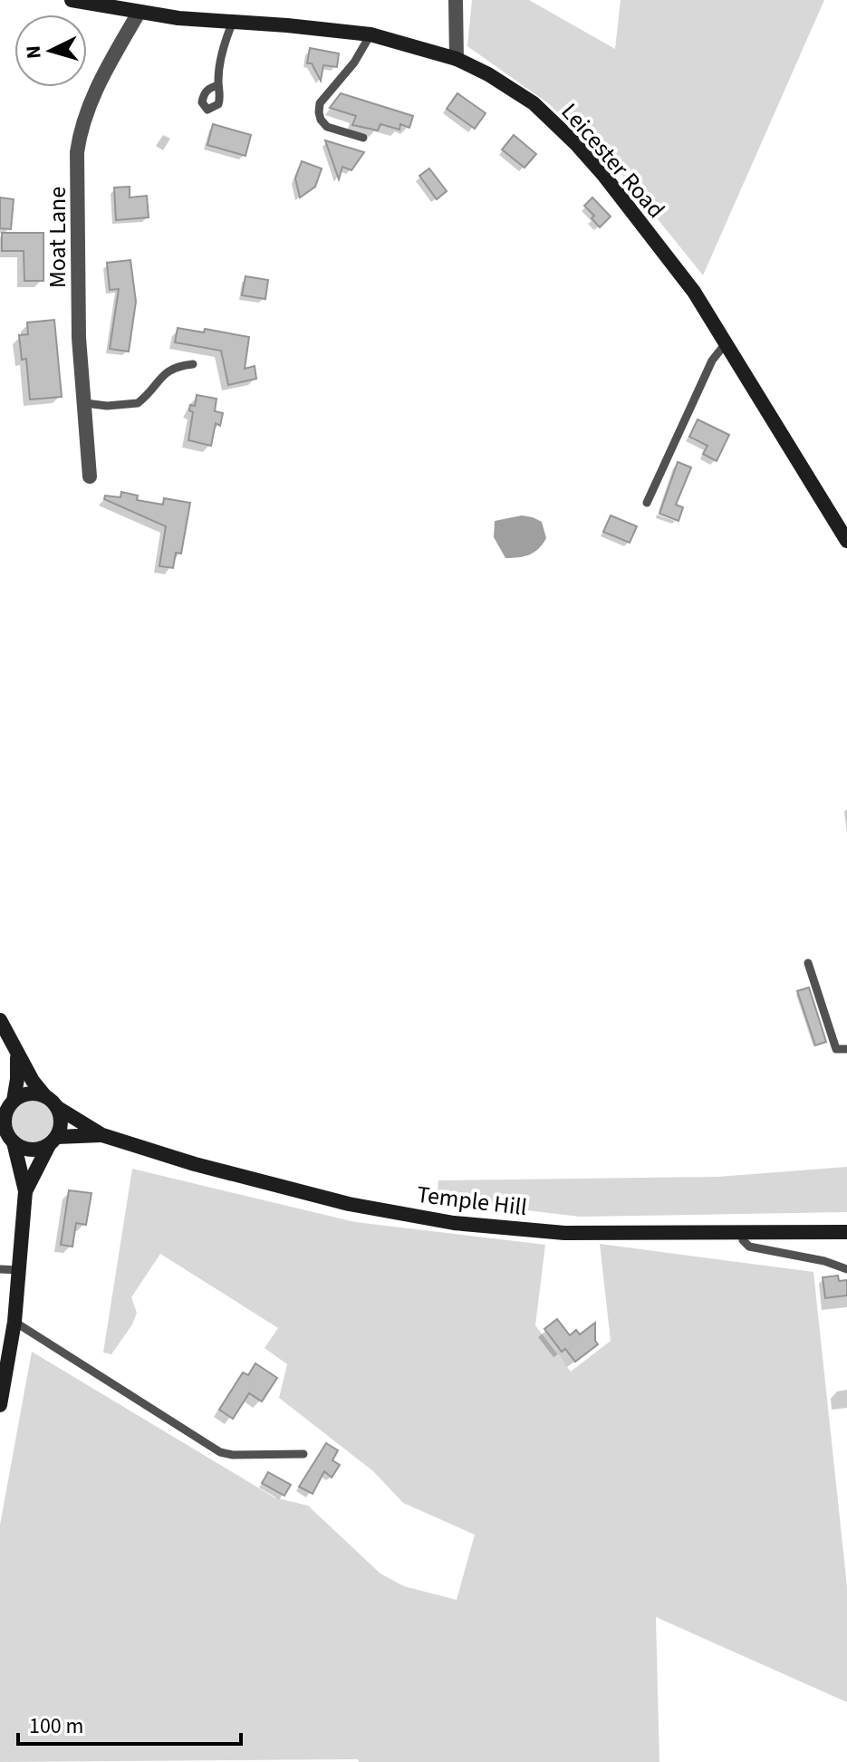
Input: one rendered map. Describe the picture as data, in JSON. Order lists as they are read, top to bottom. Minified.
{"streets":{"main road":["Leicester Road","Temple Hill"],"street":["Moat Lane"]},"crossings":[["Leicester Road","Moat Lane"]],"scale_bar":"100 m","north":"left"}
